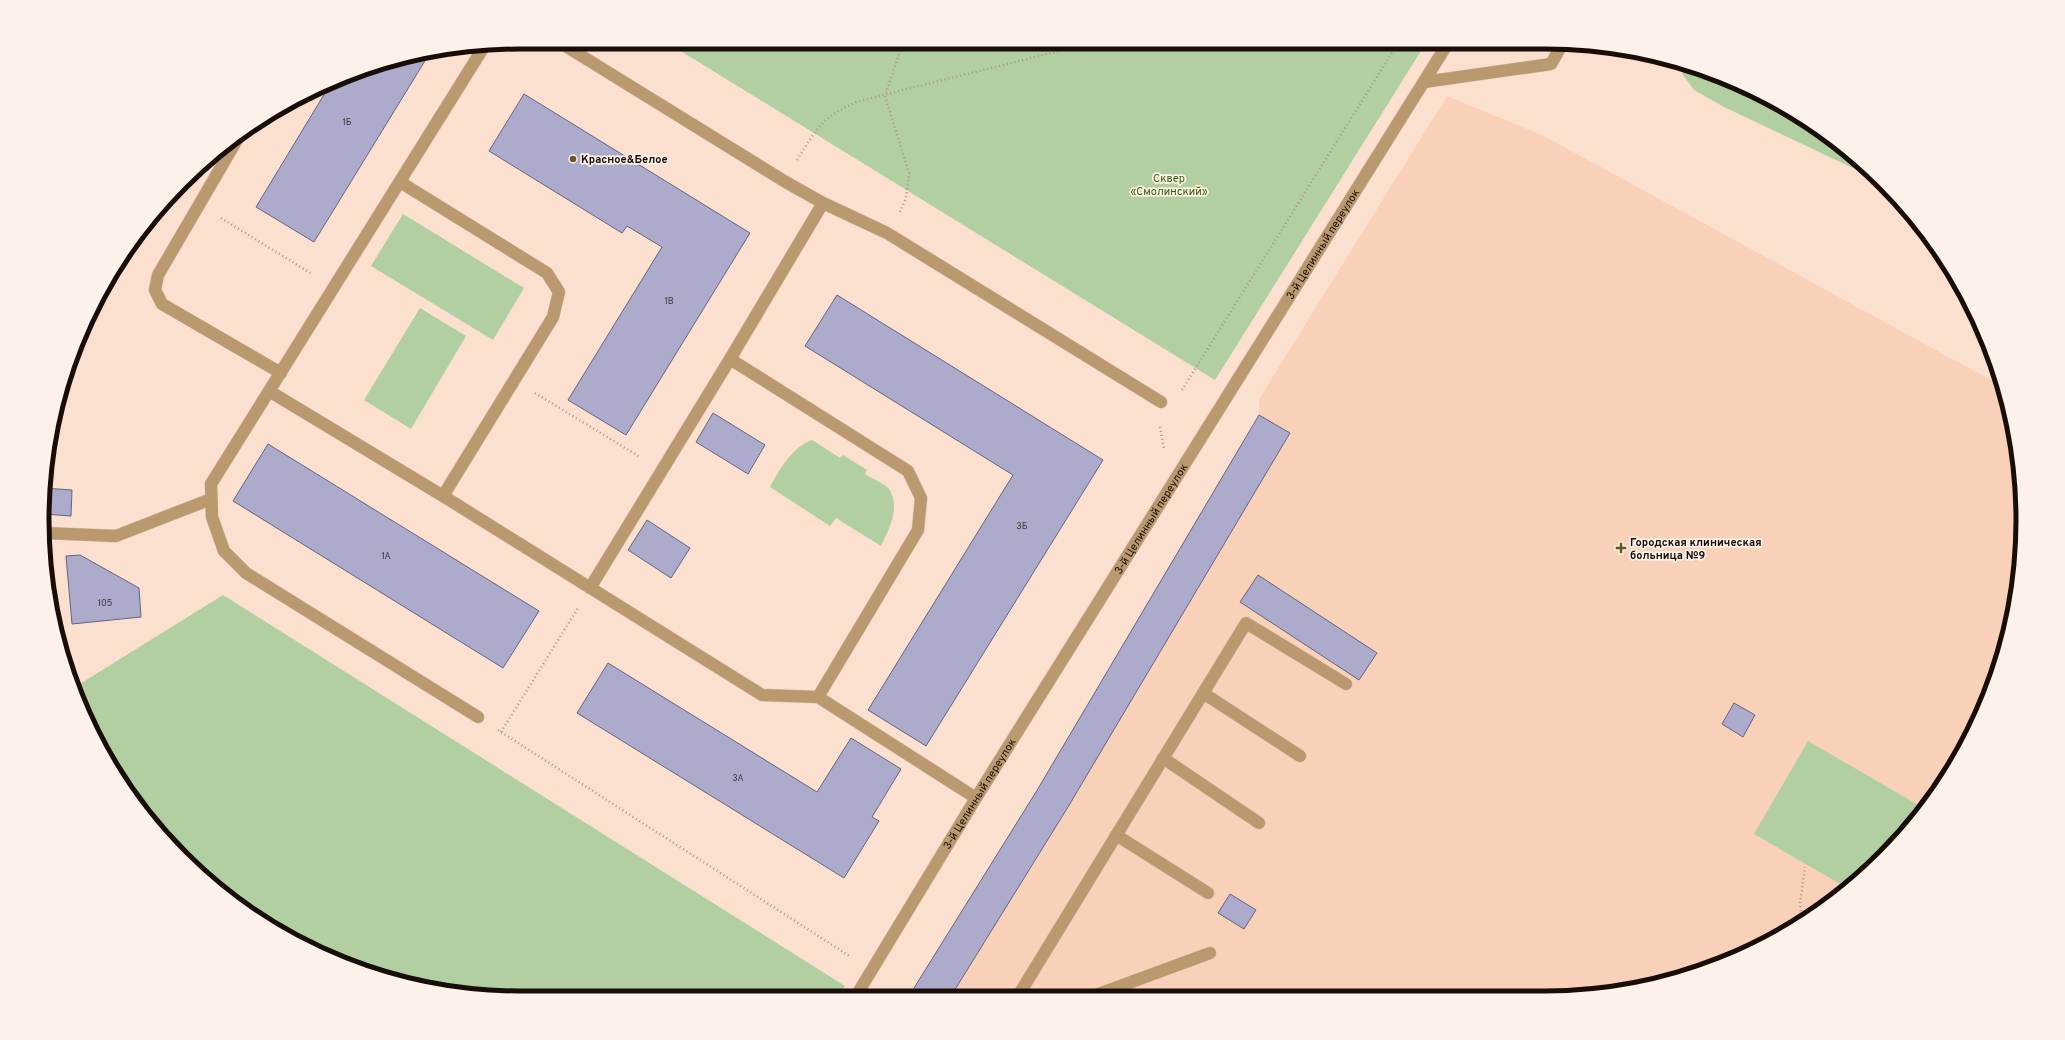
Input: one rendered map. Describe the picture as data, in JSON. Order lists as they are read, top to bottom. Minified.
{"streets":{"street":["3-й Целинный переулок"]},"parks":["Сквер «Смолинский»"],"places":{"other":["Красное&Белое"],"health":["Городская клиническая больница №9"]},"house_numbers":["1Б","1В","3Б","1А","105","3А"]}
